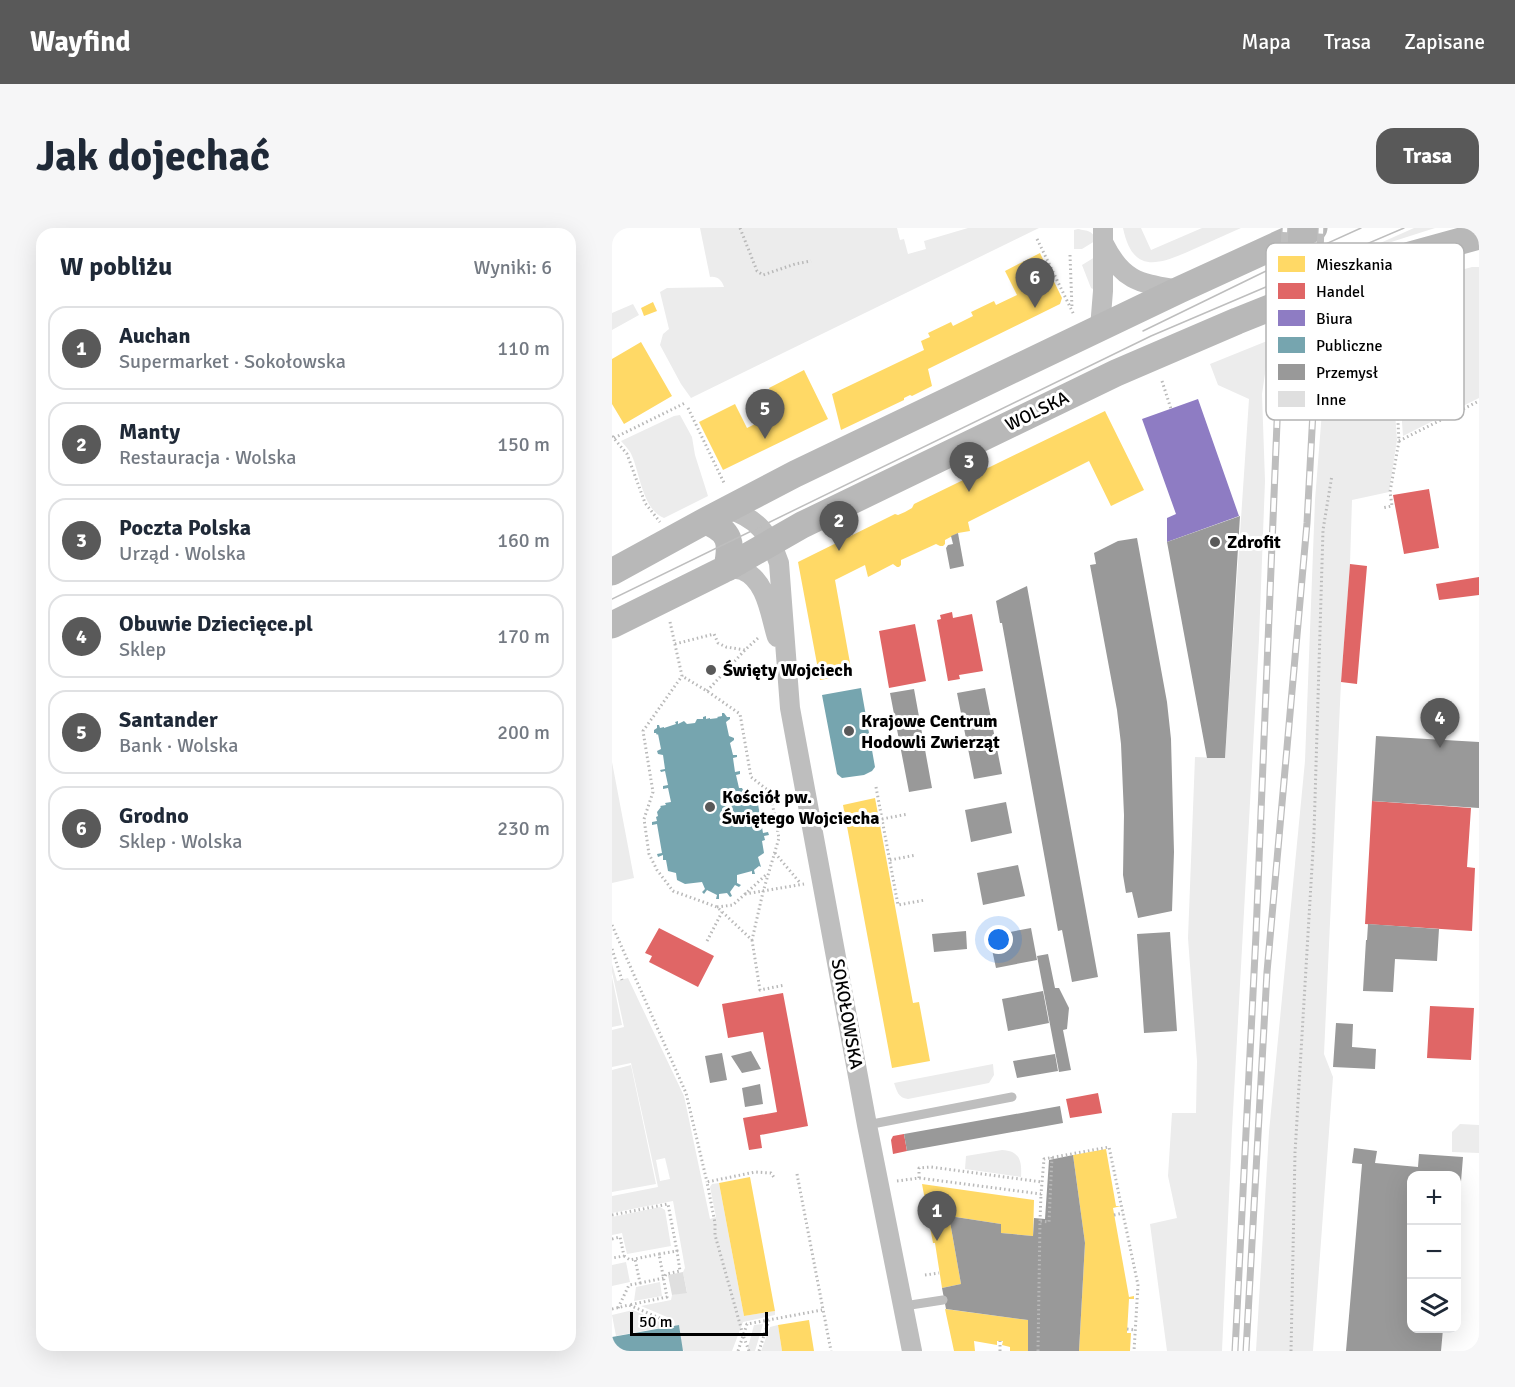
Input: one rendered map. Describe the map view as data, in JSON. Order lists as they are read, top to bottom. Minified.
{"streets":{"main road":["WOLSKA"],"street":["SOKOŁOWSKA"]},"crossings":[["WOLSKA","SOKOŁOWSKA"]],"places":["Zdrofit","Święty Wojciech","Krajowe Centrum Hodowli Zwierząt","Kościół pw. Świętego Wojciecha"],"legend":["Mieszkania","Handel","Biura","Publiczne","Przemysł","Inne"],"scale_bar":"50 m","page":{"header":"Wayfind","nav":["Mapa","Trasa","Zapisane"],"buttons":"Trasa","title":"Jak dojechać","heading":["W pobliżu","Wyniki: 6"],"pins":["6","5","3","2","4","1"],"list":[{"mark":"1","name":"Auchan","note":"Supermarket · Sokołowska","value":"110 m"},{"mark":"2","name":"Manty","note":"Restauracja · Wolska","value":"150 m"},{"mark":"3","name":"Poczta Polska","note":"Urząd · Wolska","value":"160 m"},{"mark":"4","name":"Obuwie Dziecięce.pl","note":"Sklep","value":"170 m"},{"mark":"5","name":"Santander","note":"Bank · Wolska","value":"200 m"},{"mark":"6","name":"Grodno","note":"Sklep · Wolska","value":"230 m"}],"map_buttons":["+","−"],"scale":"50 m"}}
